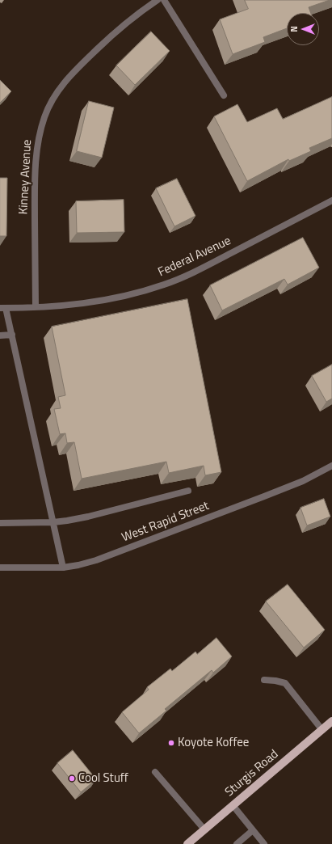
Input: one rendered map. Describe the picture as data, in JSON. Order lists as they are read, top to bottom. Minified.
{"streets":{"main road":["Sturgis Road"],"street":["Kinney Avenue","Federal Avenue","West Rapid Street"]},"crossings":[["Kinney Avenue","Federal Avenue"]],"places":["Koyote Koffee","Cool Stuff"],"north":"left"}
